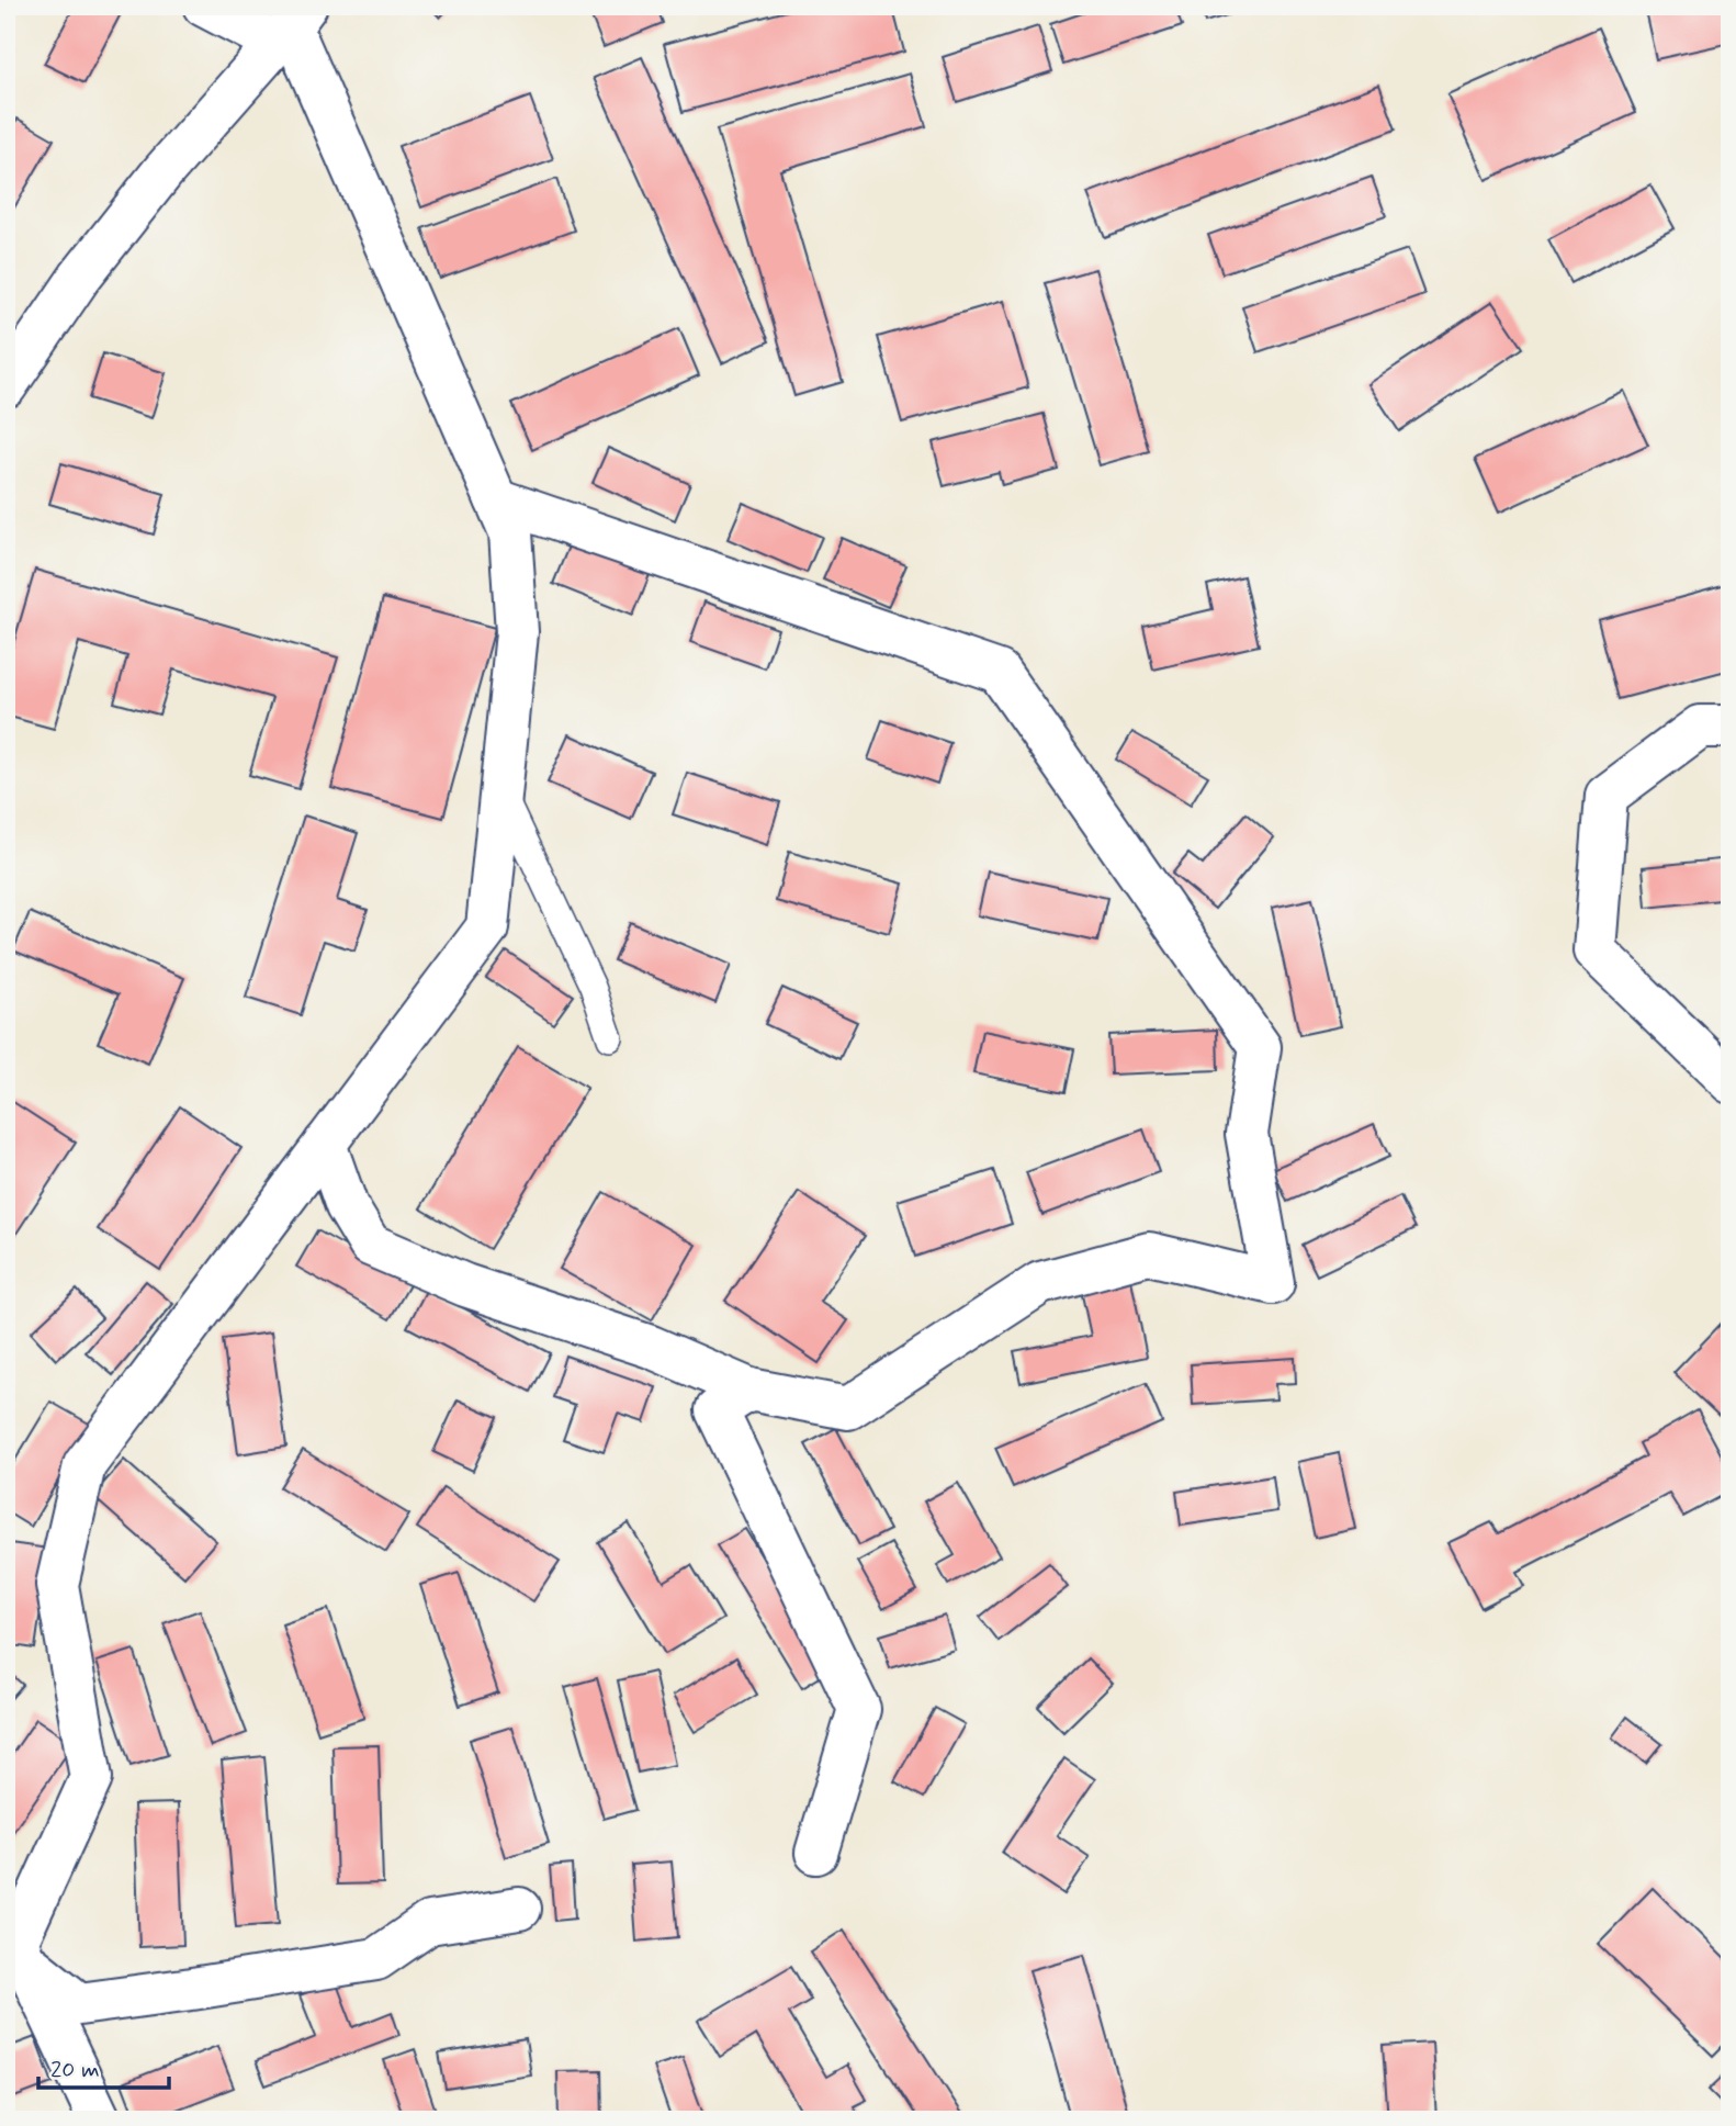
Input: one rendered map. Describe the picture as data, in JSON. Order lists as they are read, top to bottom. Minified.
{"scale_bar":"20 m"}
